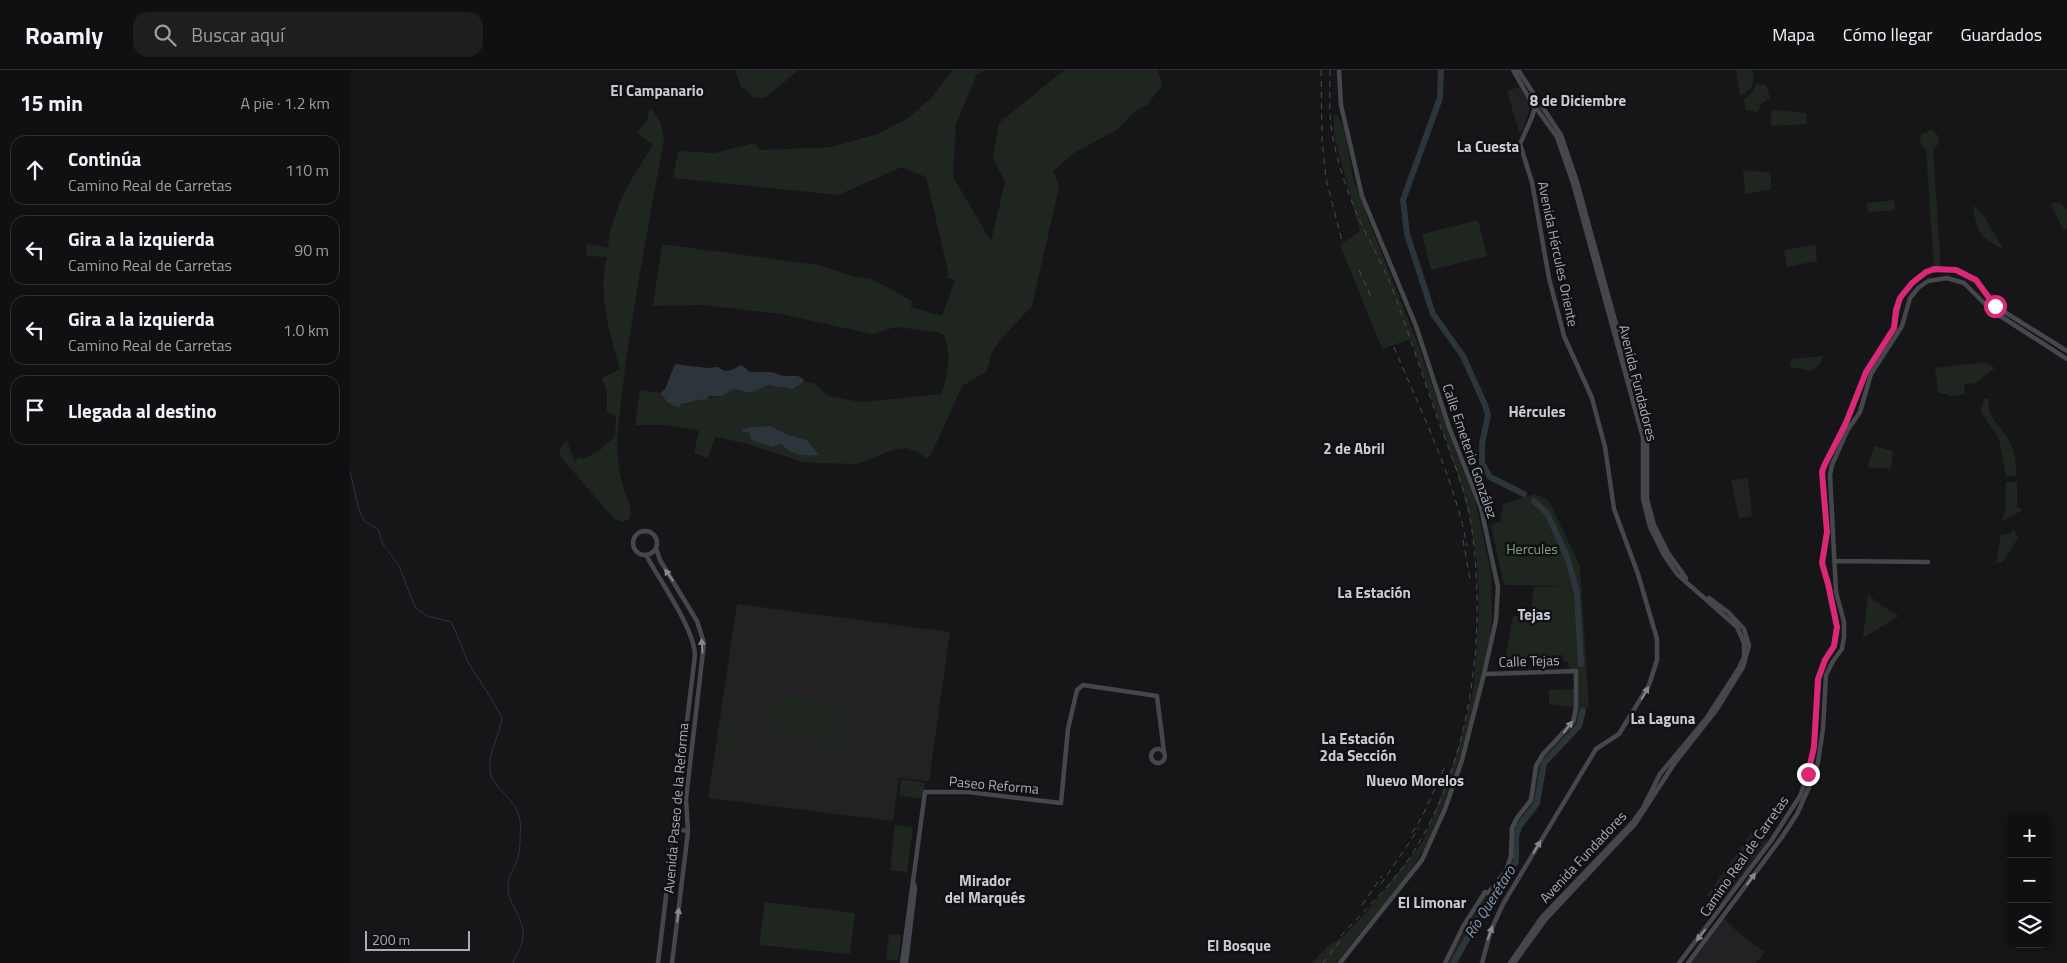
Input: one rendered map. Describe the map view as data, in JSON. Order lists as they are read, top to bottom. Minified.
{"streets":{"street":["Avenida Hércules Oriente","Avenida Fundadores","Calle Emeterio González","Calle Tejas","Paseo Reforma","Avenida Paseo de la Reforma","Camino Real de Carretas"]},"crossings":[["Calle Emeterio González","Calle Tejas"]],"one_way":["Avenida Hércules Oriente"],"districts":["El Campanario","8 de Diciembre","La Cuesta","Hércules","2 de Abril","La Estación","Tejas","La Laguna","La Estación 2da Sección","Nuevo Morelos","Mirador del Marqués","El Limonar","El Bosque"],"water":["Río Querétaro"],"parks":["Hercules"],"scale_bar":"200 m","page":{"header":"Roamly","search":"Buscar aquí","nav":["Mapa","Cómo llegar","Guardados"],"heading":["15 min","A pie · 1.2 km"],"list":[["Continúa","Camino Real de Carretas","110 m"],["Gira a la izquierda","Camino Real de Carretas","90 m"],["Gira a la izquierda","Camino Real de Carretas","1.0 km"],"Llegada al destino"],"map_buttons":["+","−"],"scale":"200 m"}}
